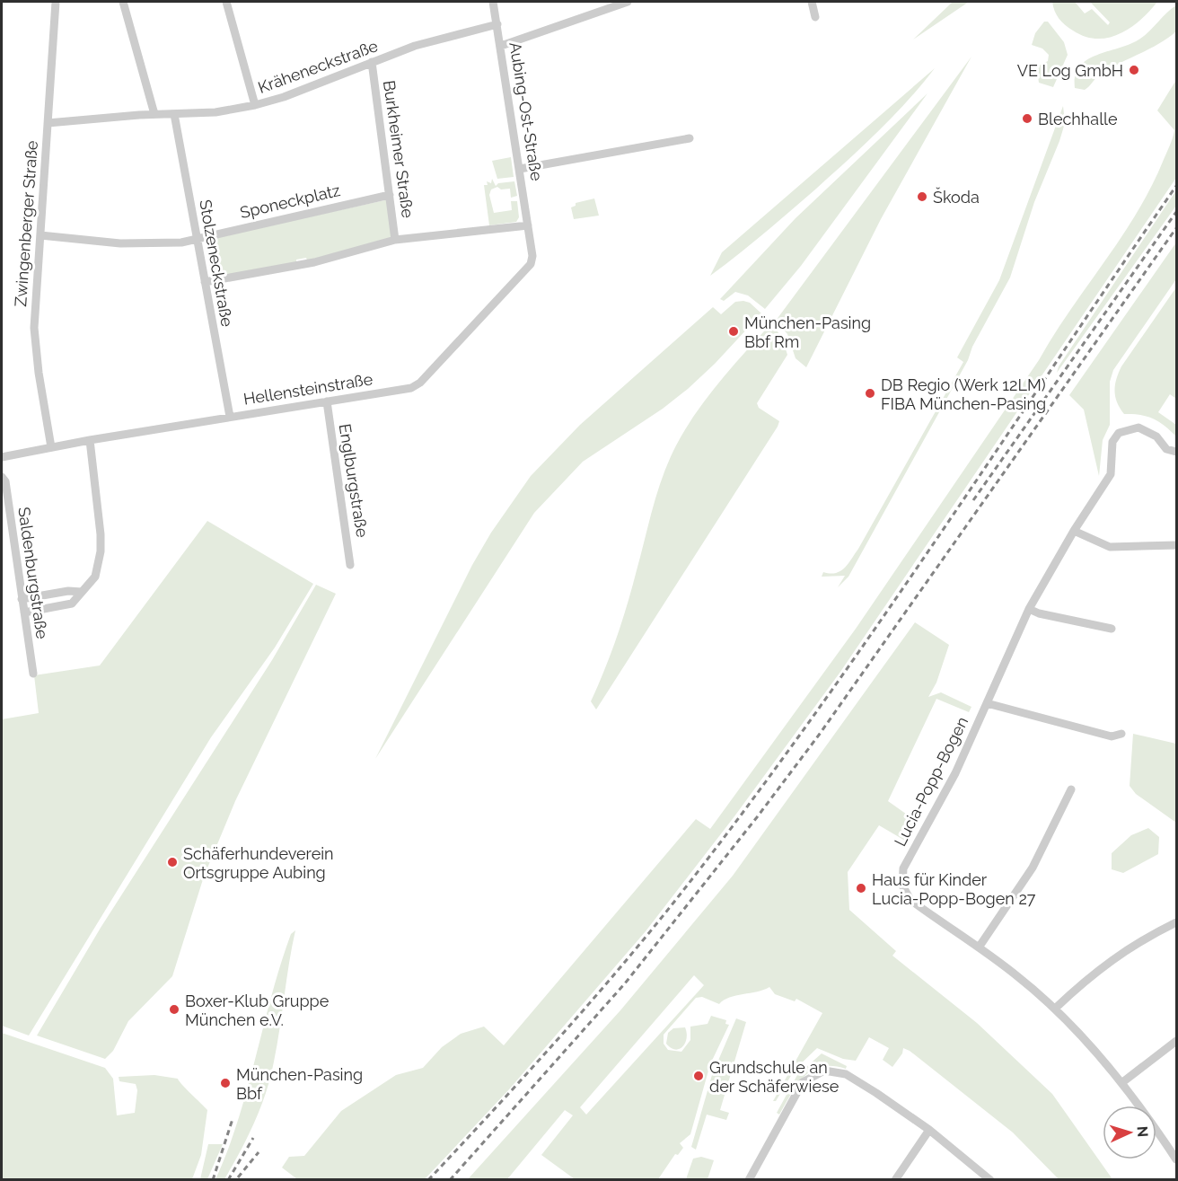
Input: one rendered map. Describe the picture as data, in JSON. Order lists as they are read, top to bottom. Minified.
{"streets":{"street":["Kräheneckstraße","Aubing-Ost-Straße","Burkheimer Straße","Sponeckplatz","Zwingenberger Straße","Stolzeneckstraße","Hellensteinstraße","Englburgstraße","Saldenburgstraße","Lucia-Popp-Bogen"]},"crossings":[["Kräheneckstraße","Aubing-Ost-Straße"],["Kräheneckstraße","Burkheimer Straße"],["Kräheneckstraße","Zwingenberger Straße"],["Kräheneckstraße","Stolzeneckstraße"],["Aubing-Ost-Straße","Hellensteinstraße"],["Burkheimer Straße","Sponeckplatz"],["Sponeckplatz","Zwingenberger Straße"],["Sponeckplatz","Stolzeneckstraße"],["Zwingenberger Straße","Hellensteinstraße"],["Stolzeneckstraße","Hellensteinstraße"],["Hellensteinstraße","Englburgstraße"]],"places":["VE Log GmbH","Blechhalle","Škoda","München-Pasing Bbf Rm","DB Regio (Werk 12LM) FIBA München-Pasing","Schäferhundeverein Ortsgruppe Aubing","Haus für Kinder Lucia-Popp-Bogen 27","Boxer-Klub Gruppe München e.V.","Grundschule an der Schäferwiese","München-Pasing Bbf"],"north":"right"}
